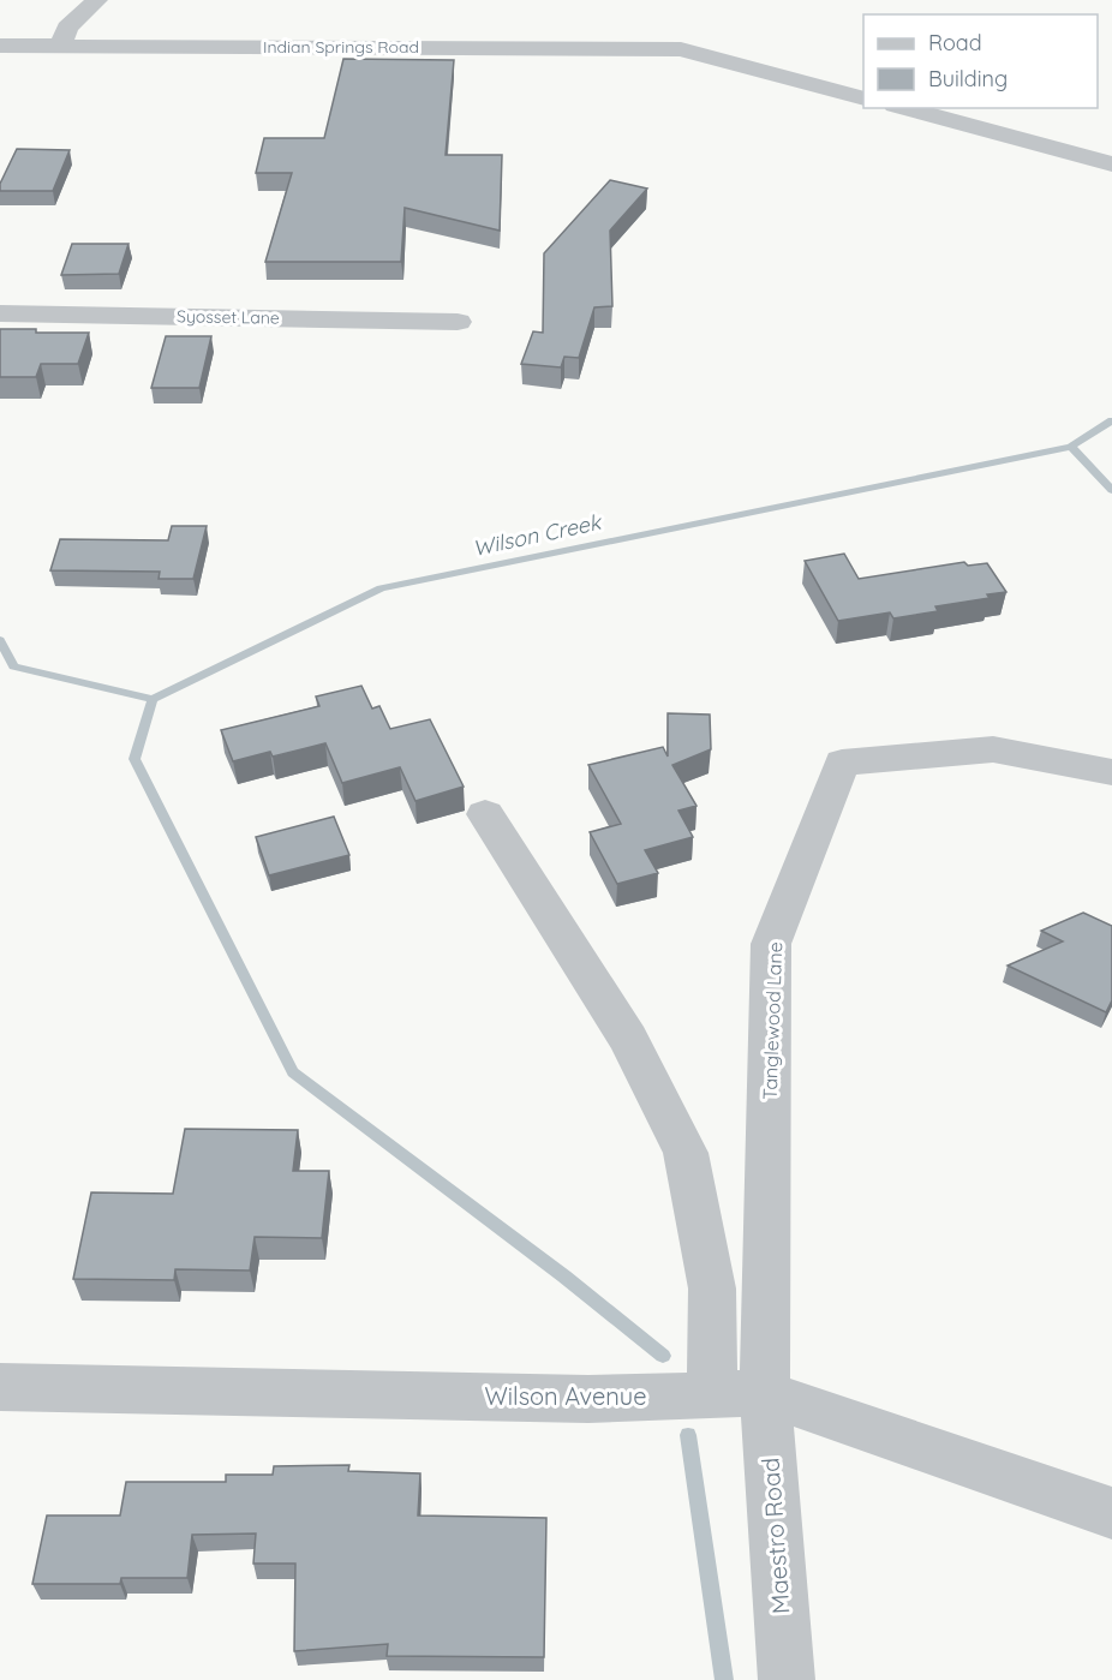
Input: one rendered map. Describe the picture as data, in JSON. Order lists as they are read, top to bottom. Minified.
{"streets":{"street":["Indian Springs Road","Syosset Lane","Tanglewood Lane","Wilson Avenue","Maestro Road"]},"crossings":[["Tanglewood Lane","Wilson Avenue"],["Tanglewood Lane","Maestro Road"],["Wilson Avenue","Maestro Road"]],"water":["Wilson Creek"],"legend":["Road","Building"]}
